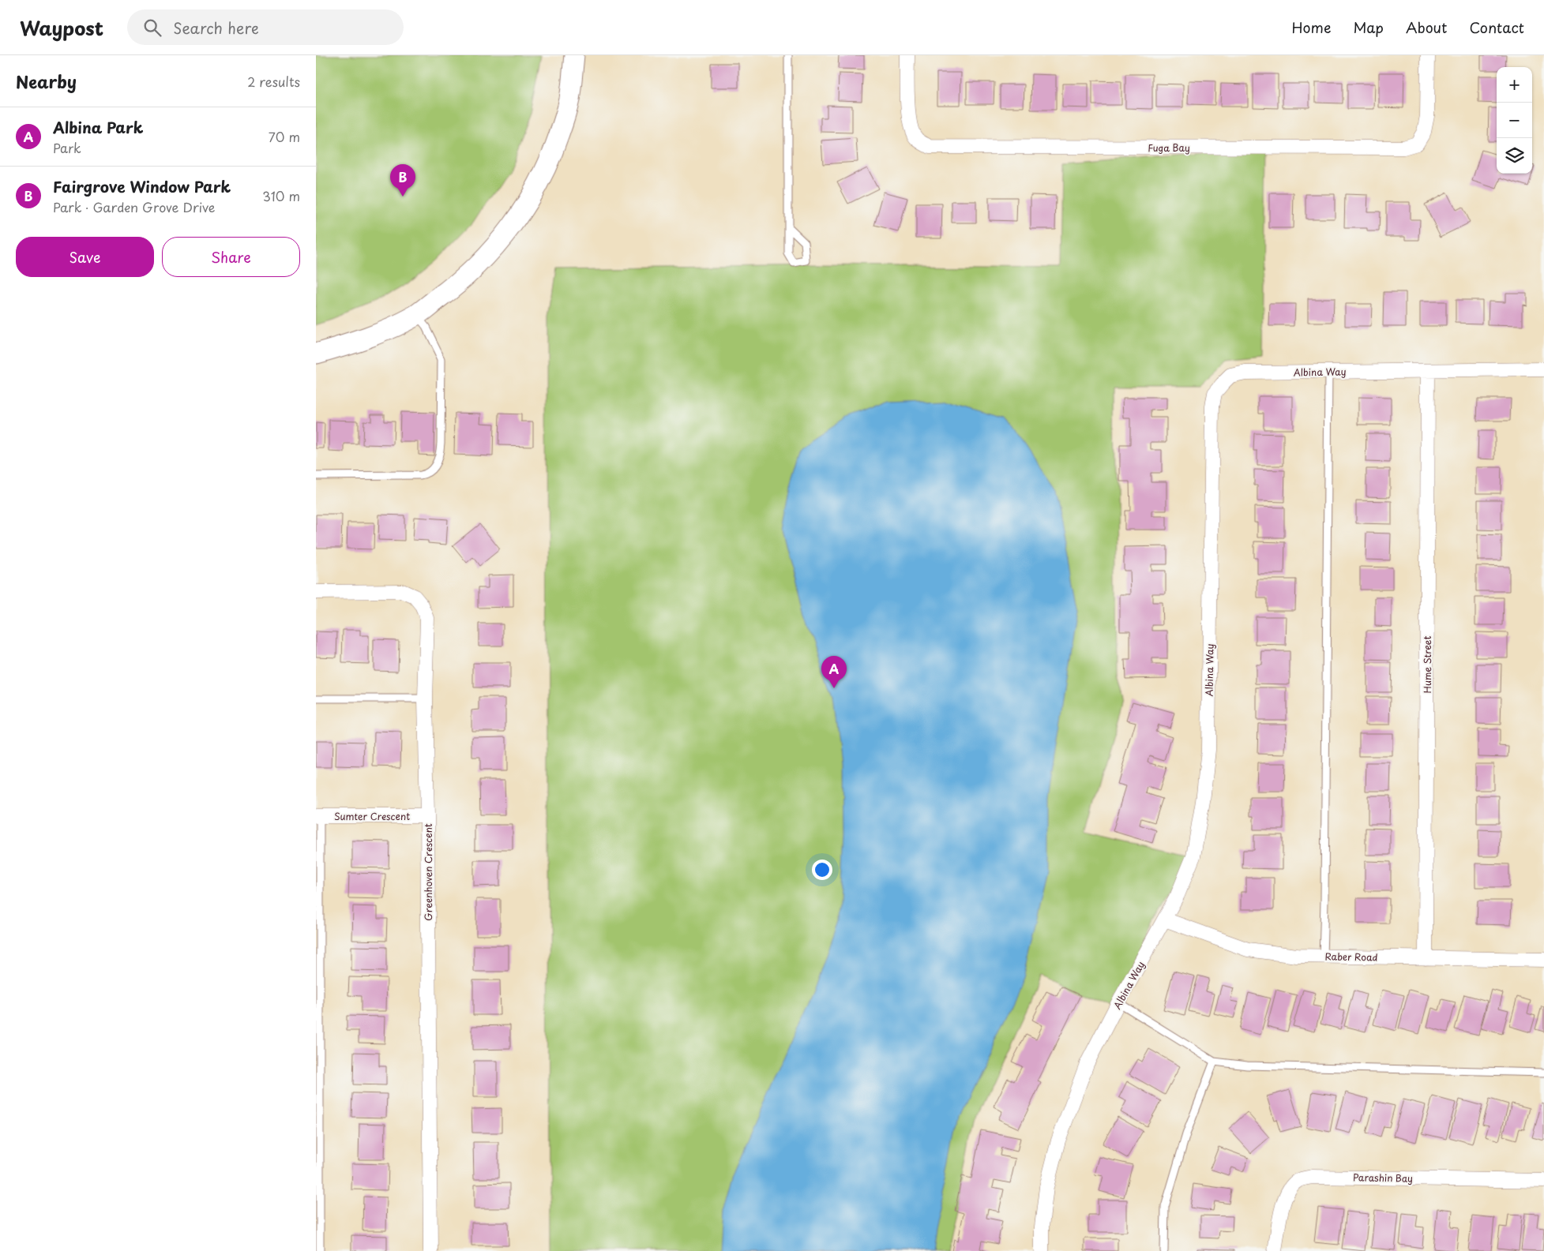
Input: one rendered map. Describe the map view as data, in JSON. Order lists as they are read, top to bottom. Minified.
{"streets":{"street":["Fuga Bay","Albina Way","Hume Street","Sumter Crescent","Greenhoven Crescent","Raber Road","Parashin Bay"]},"crossings":[["Albina Way","Hume Street"],["Albina Way","Raber Road"],["Hume Street","Raber Road"],["Sumter Crescent","Greenhoven Crescent"]],"page":{"header":"Waypost","search":"Search here","nav":["Home","Map","About","Contact"],"heading":["Nearby","2 results"],"map_buttons":["+","−"],"list":[{"mark":"A","name":"Albina Park","note":"Park","value":"70 m"},{"mark":"B","name":"Fairgrove Window Park","note":"Park · Garden Grove Drive","value":"310 m"}],"pins":["B","A"],"buttons":["Save","Share"]}}
